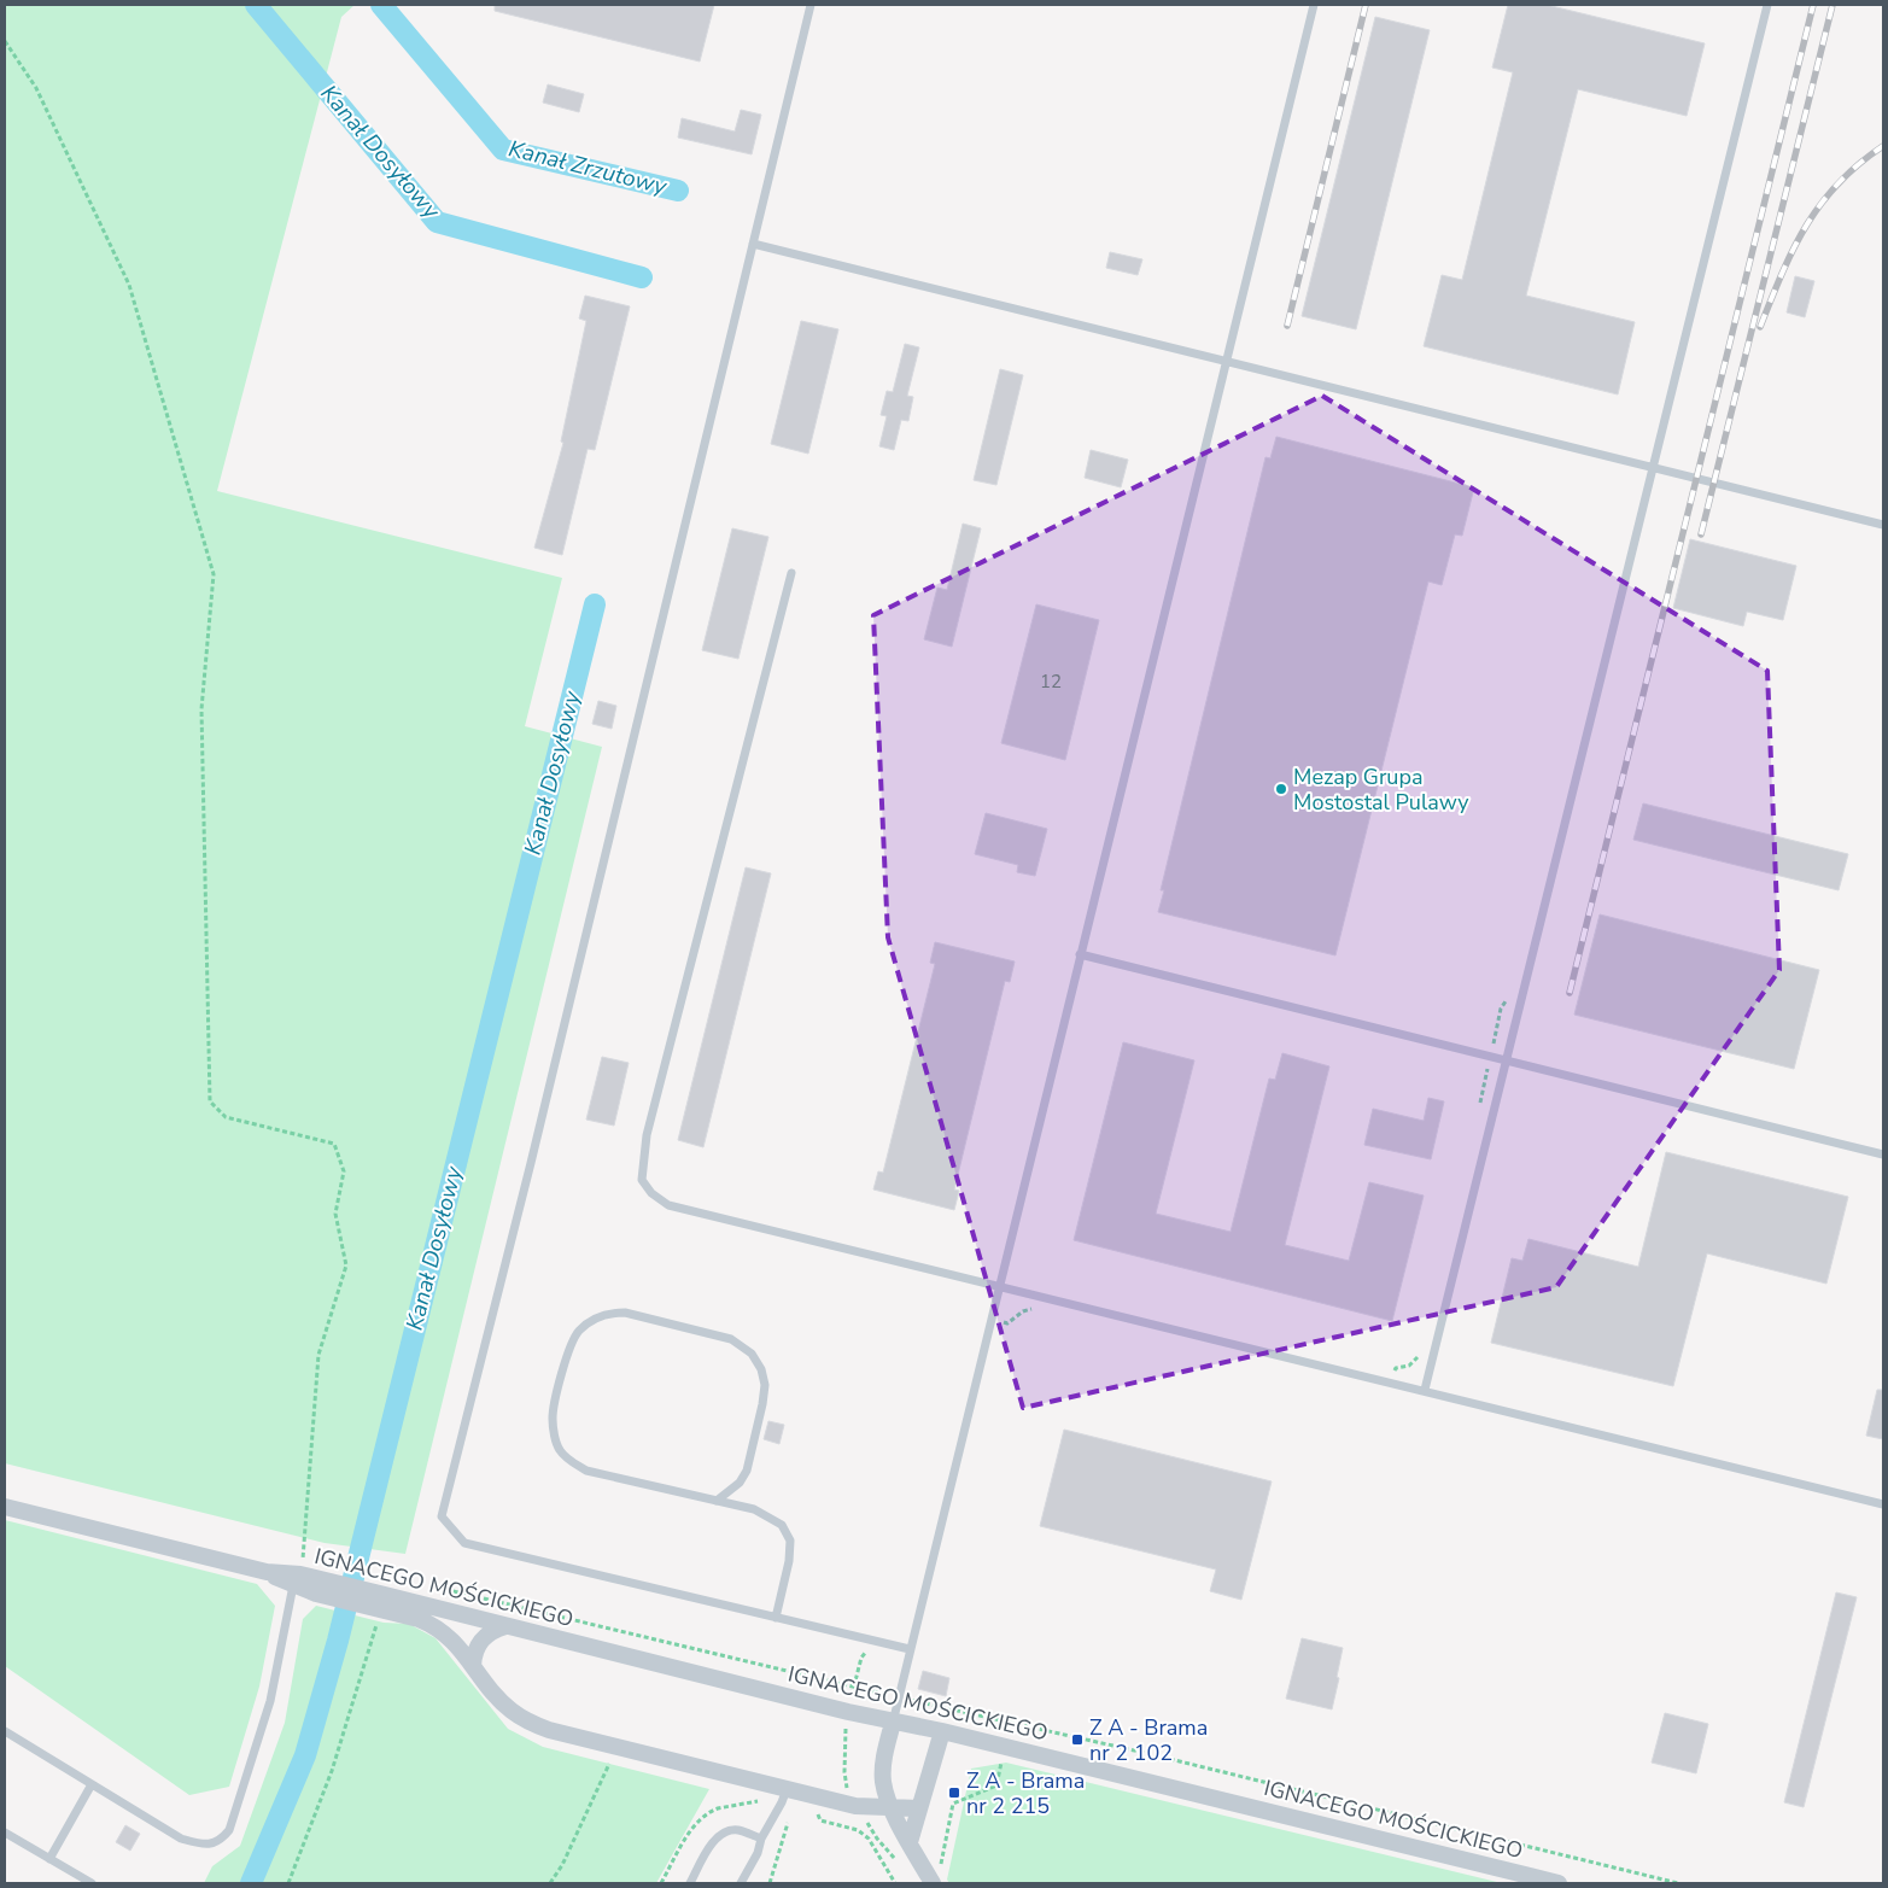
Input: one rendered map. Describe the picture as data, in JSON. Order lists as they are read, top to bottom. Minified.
{"streets":{"street":["IGNACEGO MOŚCICKIEGO"]},"water":["Kanał Dosyłowy","Kanał Zrzutowy"],"places":{"other":["Mezap Grupa Mostostal Pulawy"],"transit":["Z A - Brama nr 2 102","Z A - Brama nr 2 215"]},"house_numbers":["12"]}
